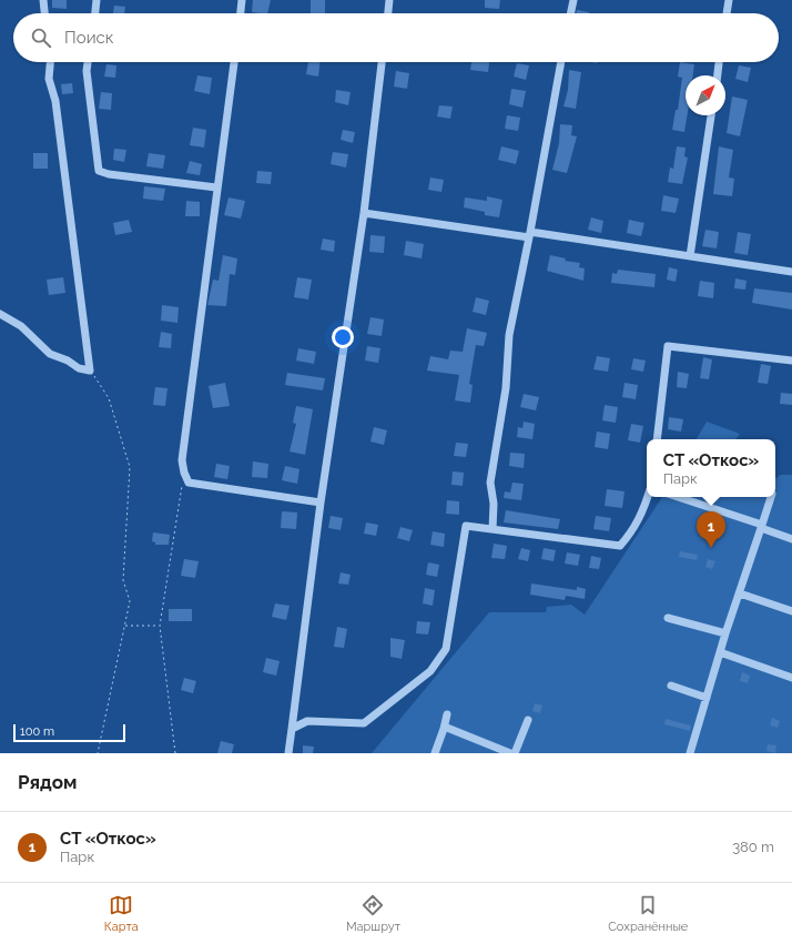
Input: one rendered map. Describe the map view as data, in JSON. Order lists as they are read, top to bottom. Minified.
{"scale_bar":"100 m","north":"top right","page":{"search":"Поиск","popup":["СТ «Откос»","Парк"],"pins":"1","scale":"100 m","heading":"Рядом","list":[{"mark":"1","name":"СТ «Откос»","note":"Парк","value":"380 m"}],"nav":["Карта","Маршрут","Сохранённые"]}}
